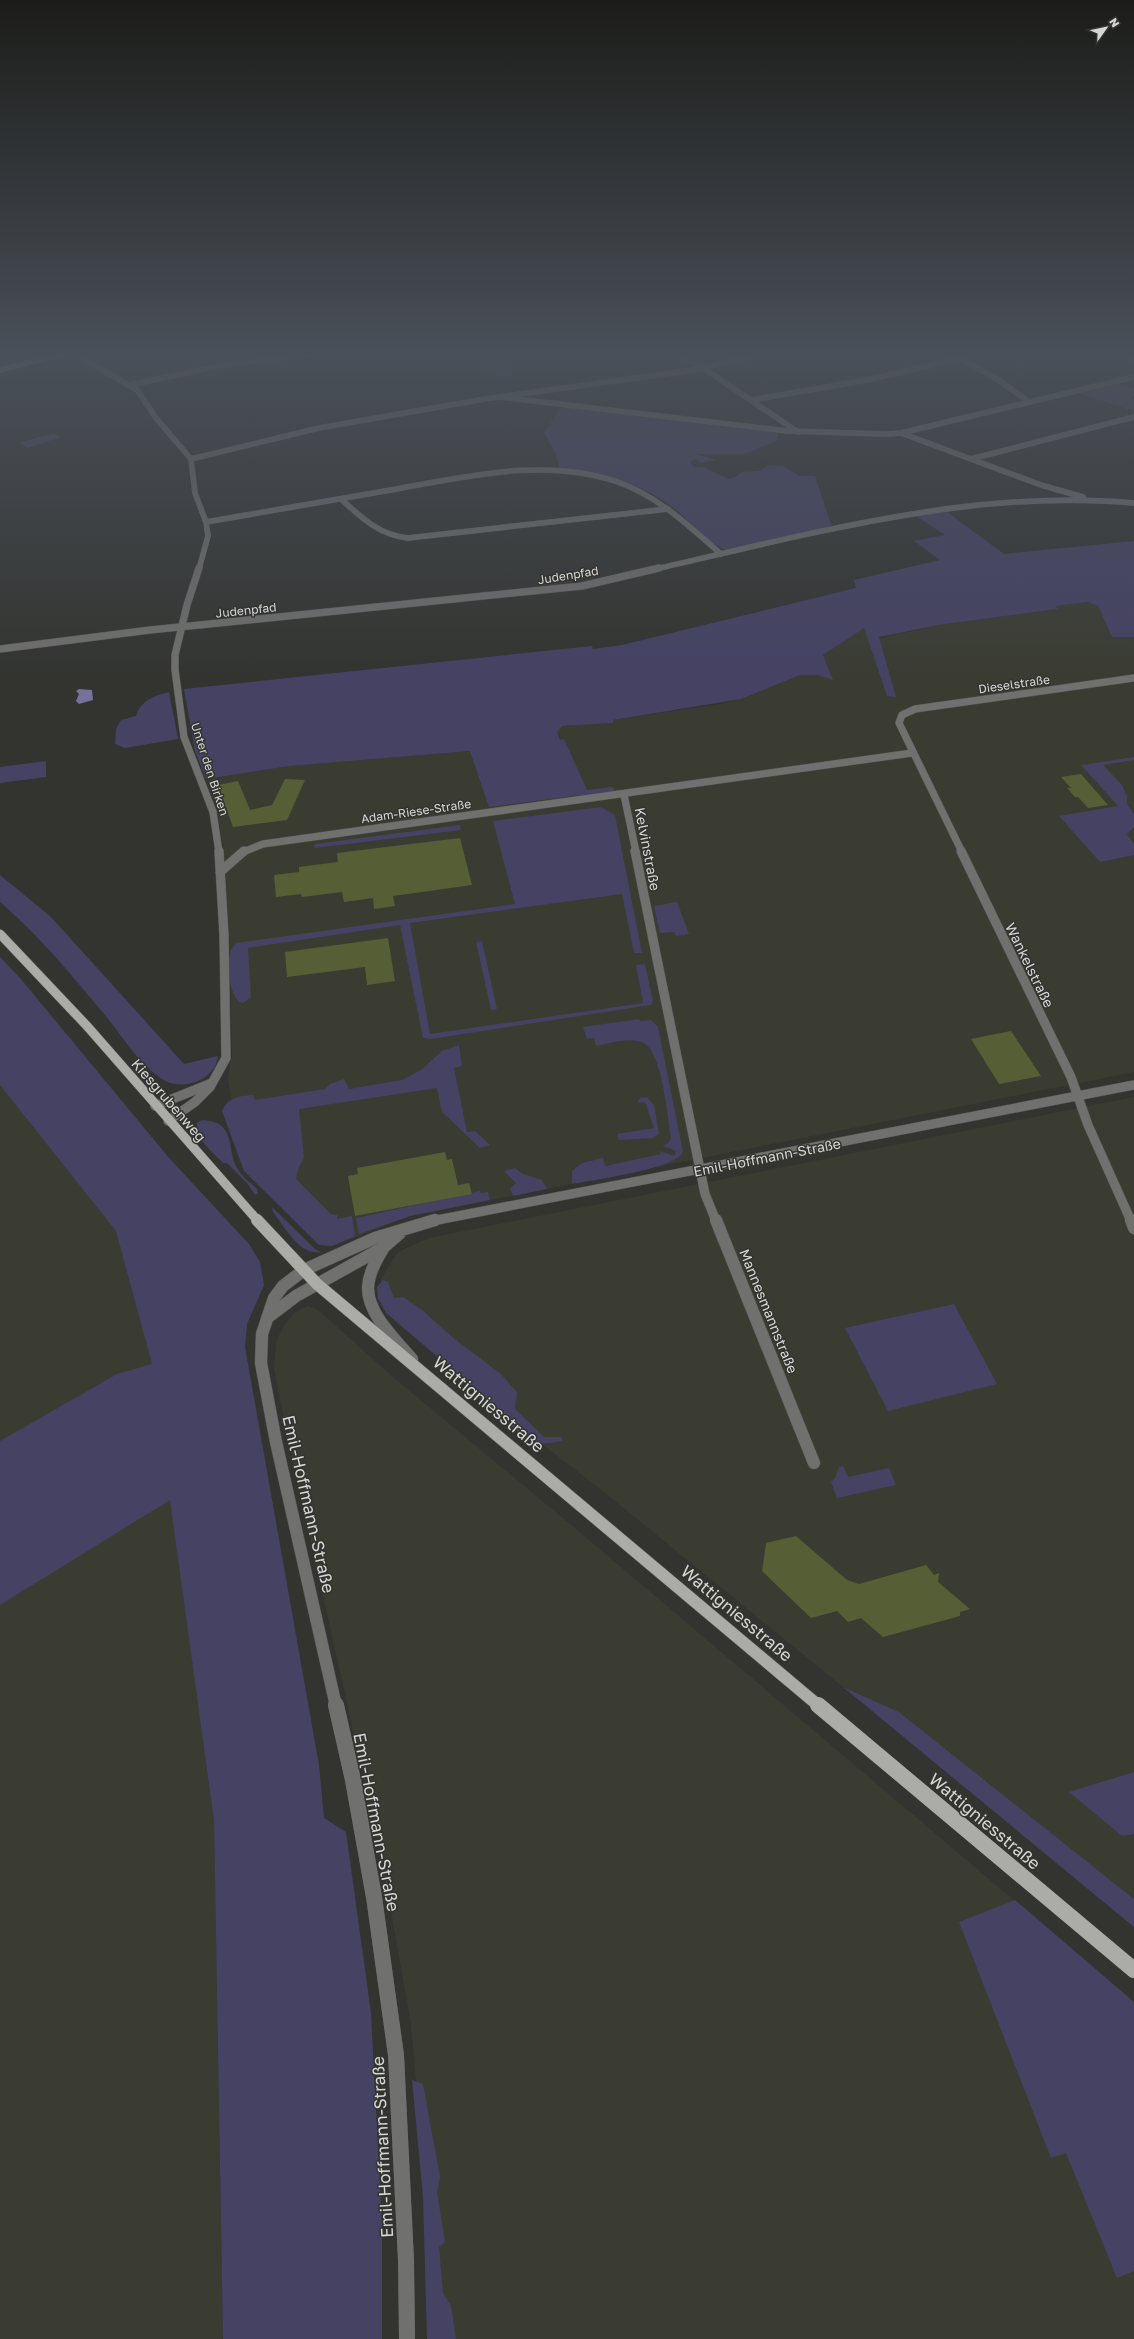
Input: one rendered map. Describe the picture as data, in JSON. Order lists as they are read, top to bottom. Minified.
{"streets":{"main road":["Kiesgrubenweg","Wattigniesstraße"],"street":["Judenpfad","Dieselstraße","Unter den Birken","Adam-Riese-Straße","Kelvinstraße","Wankelstraße","Emil-Hoffmann-Straße","Mannesmannstraße"]},"crossings":[["Judenpfad","Unter den Birken"],["Dieselstraße","Wankelstraße"],["Unter den Birken","Adam-Riese-Straße"],["Unter den Birken","Kiesgrubenweg"],["Adam-Riese-Straße","Kelvinstraße"],["Kelvinstraße","Wankelstraße"],["Kelvinstraße","Emil-Hoffmann-Straße"],["Kelvinstraße","Mannesmannstraße"],["Wankelstraße","Emil-Hoffmann-Straße"],["Kiesgrubenweg","Emil-Hoffmann-Straße"],["Kiesgrubenweg","Wattigniesstraße"],["Emil-Hoffmann-Straße","Mannesmannstraße"],["Emil-Hoffmann-Straße","Wattigniesstraße"]],"north":"top right"}
